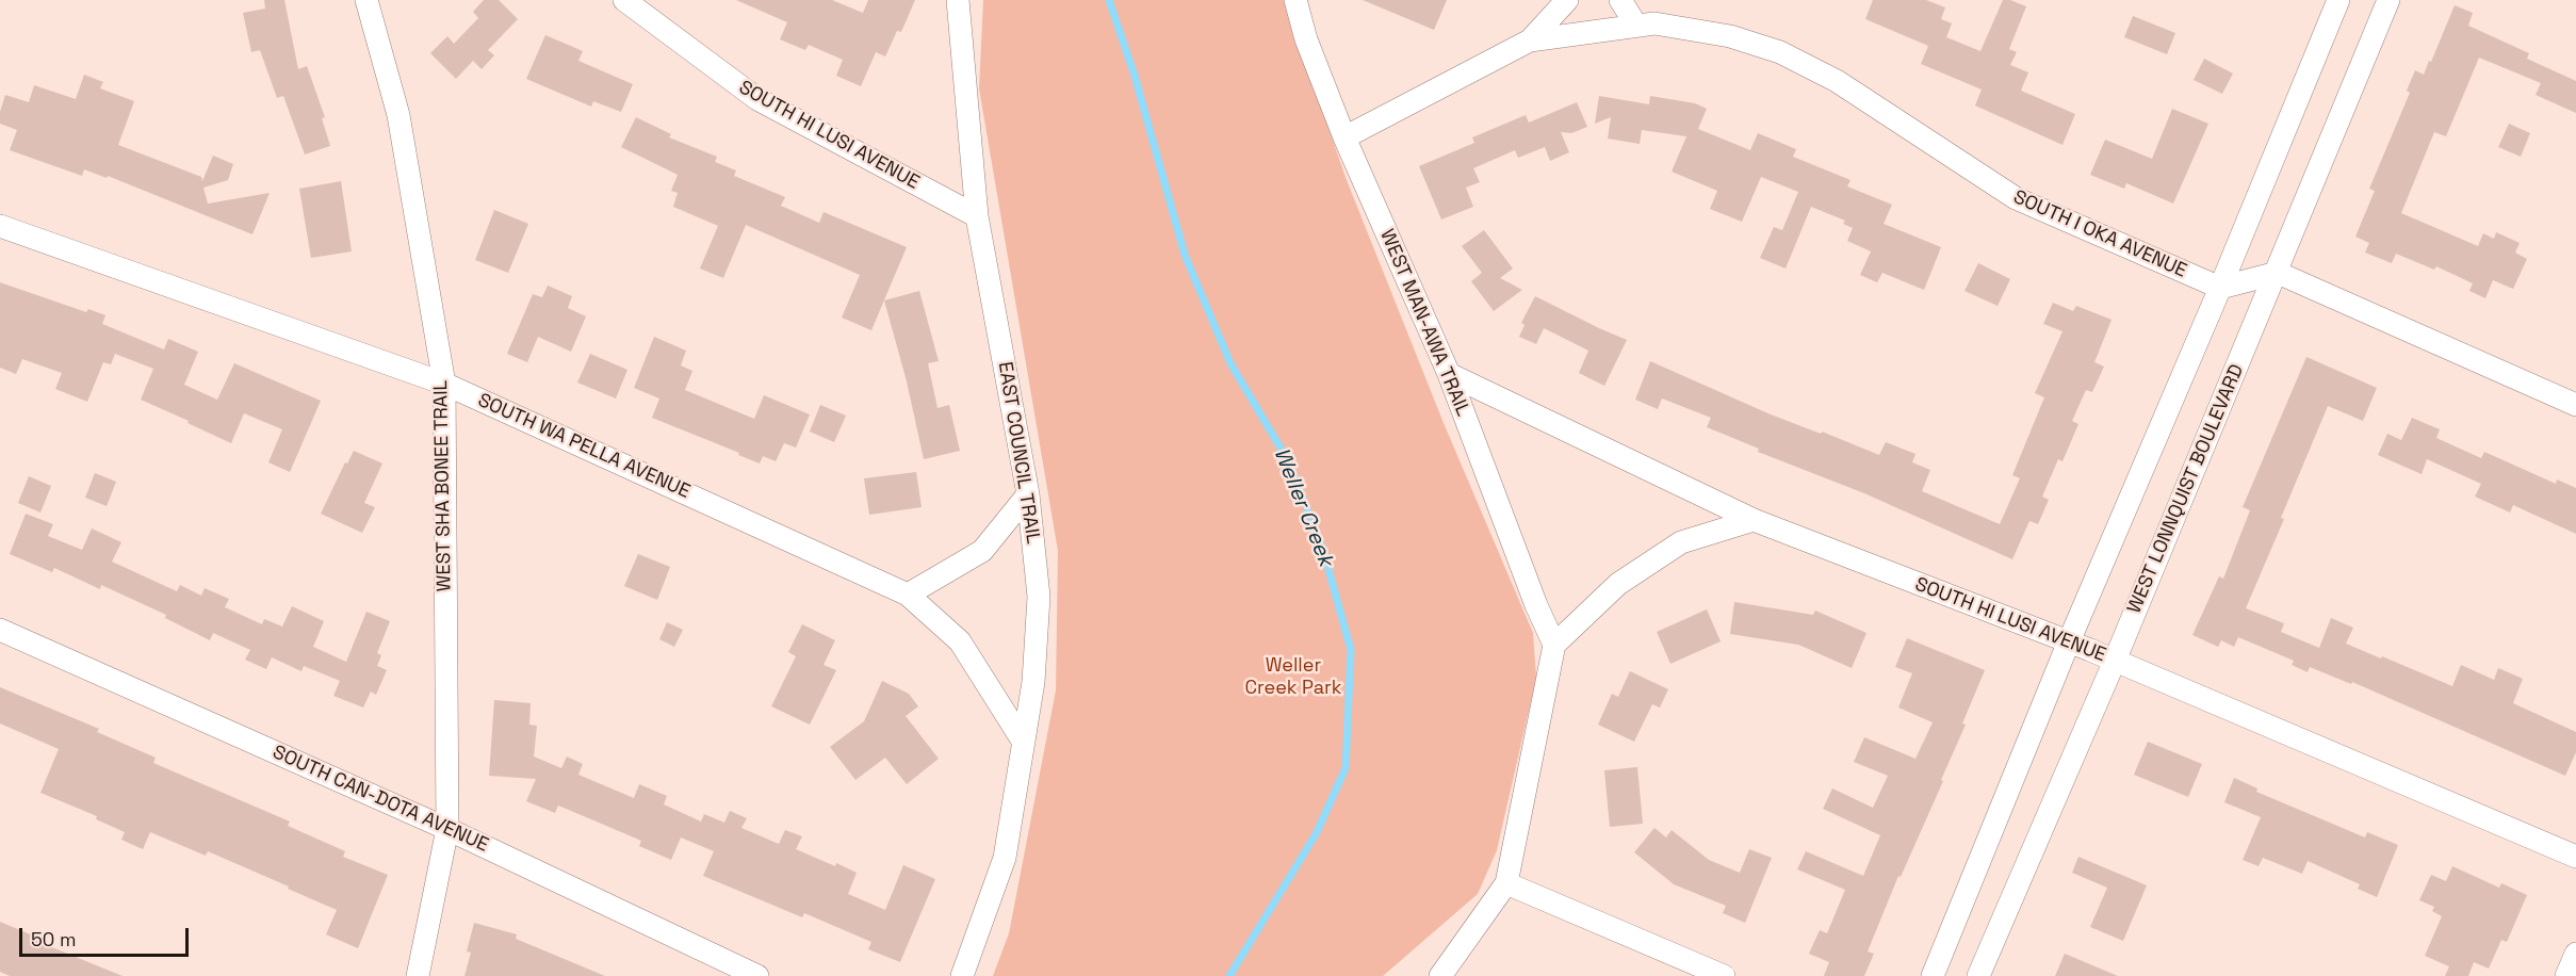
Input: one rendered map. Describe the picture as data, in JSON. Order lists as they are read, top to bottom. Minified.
{"streets":{"street":["SOUTH HI LUSI AVENUE","SOUTH I OKA AVENUE","WEST MAN-AWA TRAIL","SOUTH WA PELLA AVENUE","EAST COUNCIL TRAIL","WEST SHA BONEE TRAIL","WEST LONNQUIST BOULEVARD","SOUTH CAN-DOTA AVENUE"]},"crossings":[["SOUTH HI LUSI AVENUE","WEST MAN-AWA TRAIL"],["SOUTH HI LUSI AVENUE","EAST COUNCIL TRAIL"],["SOUTH HI LUSI AVENUE","WEST LONNQUIST BOULEVARD"],["SOUTH WA PELLA AVENUE","EAST COUNCIL TRAIL"],["SOUTH WA PELLA AVENUE","WEST SHA BONEE TRAIL"],["WEST SHA BONEE TRAIL","SOUTH CAN-DOTA AVENUE"]],"water":["Weller Creek"],"parks":["Weller Creek Park"],"scale_bar":"50 m"}
